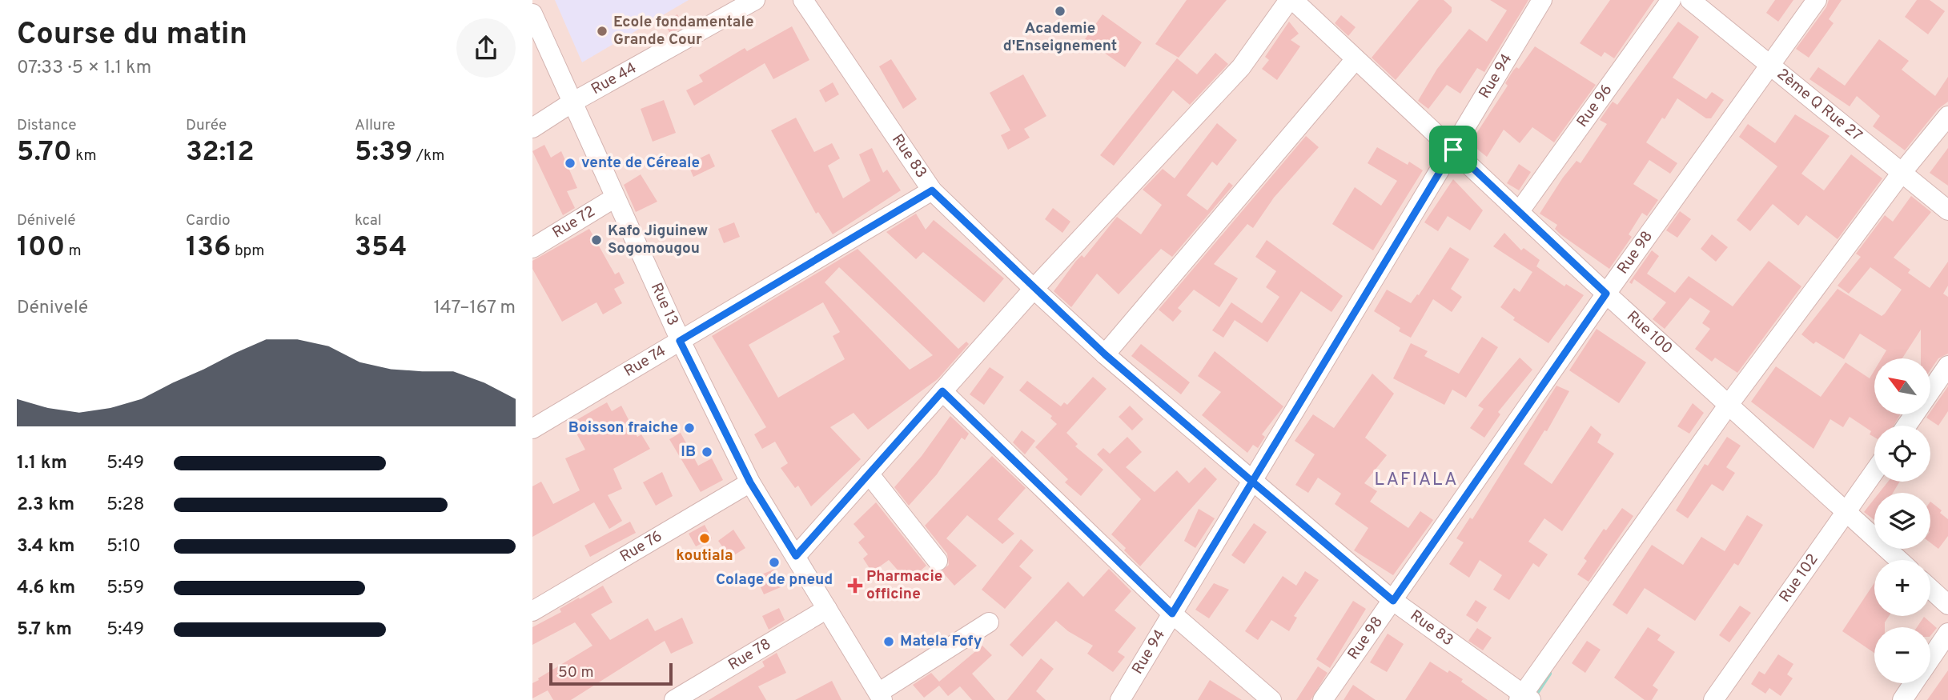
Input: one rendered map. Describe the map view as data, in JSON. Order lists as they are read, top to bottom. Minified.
{"streets":{"street":["Rue 94","Rue 44","2ème Q Rue 27","Rue 96","Rue 83","Rue 72","Rue 98","Rue 13","Rue 100","Rue 74","Rue 76","Rue 102","Rue 78"]},"crossings":[["Rue 94","Rue 83"],["Rue 94","Rue 100"],["Rue 44","Rue 13"],["2ème Q Rue 27","Rue 98"],["Rue 96","Rue 100"],["Rue 83","Rue 98"],["Rue 83","Rue 74"],["Rue 72","Rue 13"],["Rue 98","Rue 100"],["Rue 13","Rue 74"],["Rue 13","Rue 76"],["Rue 13","Rue 78"],["Rue 100","Rue 102"]],"districts":["LAFIALA"],"places":{"other":["Academie d'Enseignement","Ecole fondamentale Grande Cour","vente de Céreale","Kafo Jiguinew Sogomougou","Boisson fraiche","IB","koutiala","Colage de pneud","Matela Fofy"],"health":["Pharmacie officine"]},"scale_bar":"50 m","north":"top left","page":{"heading":["Course du matin","07:33 · 5 × 1.1 km"],"stats":[["Distance","5.70 km"],["Durée","32:12"],["Allure","5:39 /km"],["Dénivelé","100 m"],["Cardio","136 bpm"],["kcal","354"]],"chart":["Dénivelé","147–167 m"],"map_buttons":["+","−"],"list":[{"name":"1.1 km","note":"5:49"},{"name":"2.3 km","note":"5:28"},{"name":"3.4 km","note":"5:10"},{"name":"4.6 km","note":"5:59"},{"name":"5.7 km","note":"5:49"}],"scale":"50 m"}}
